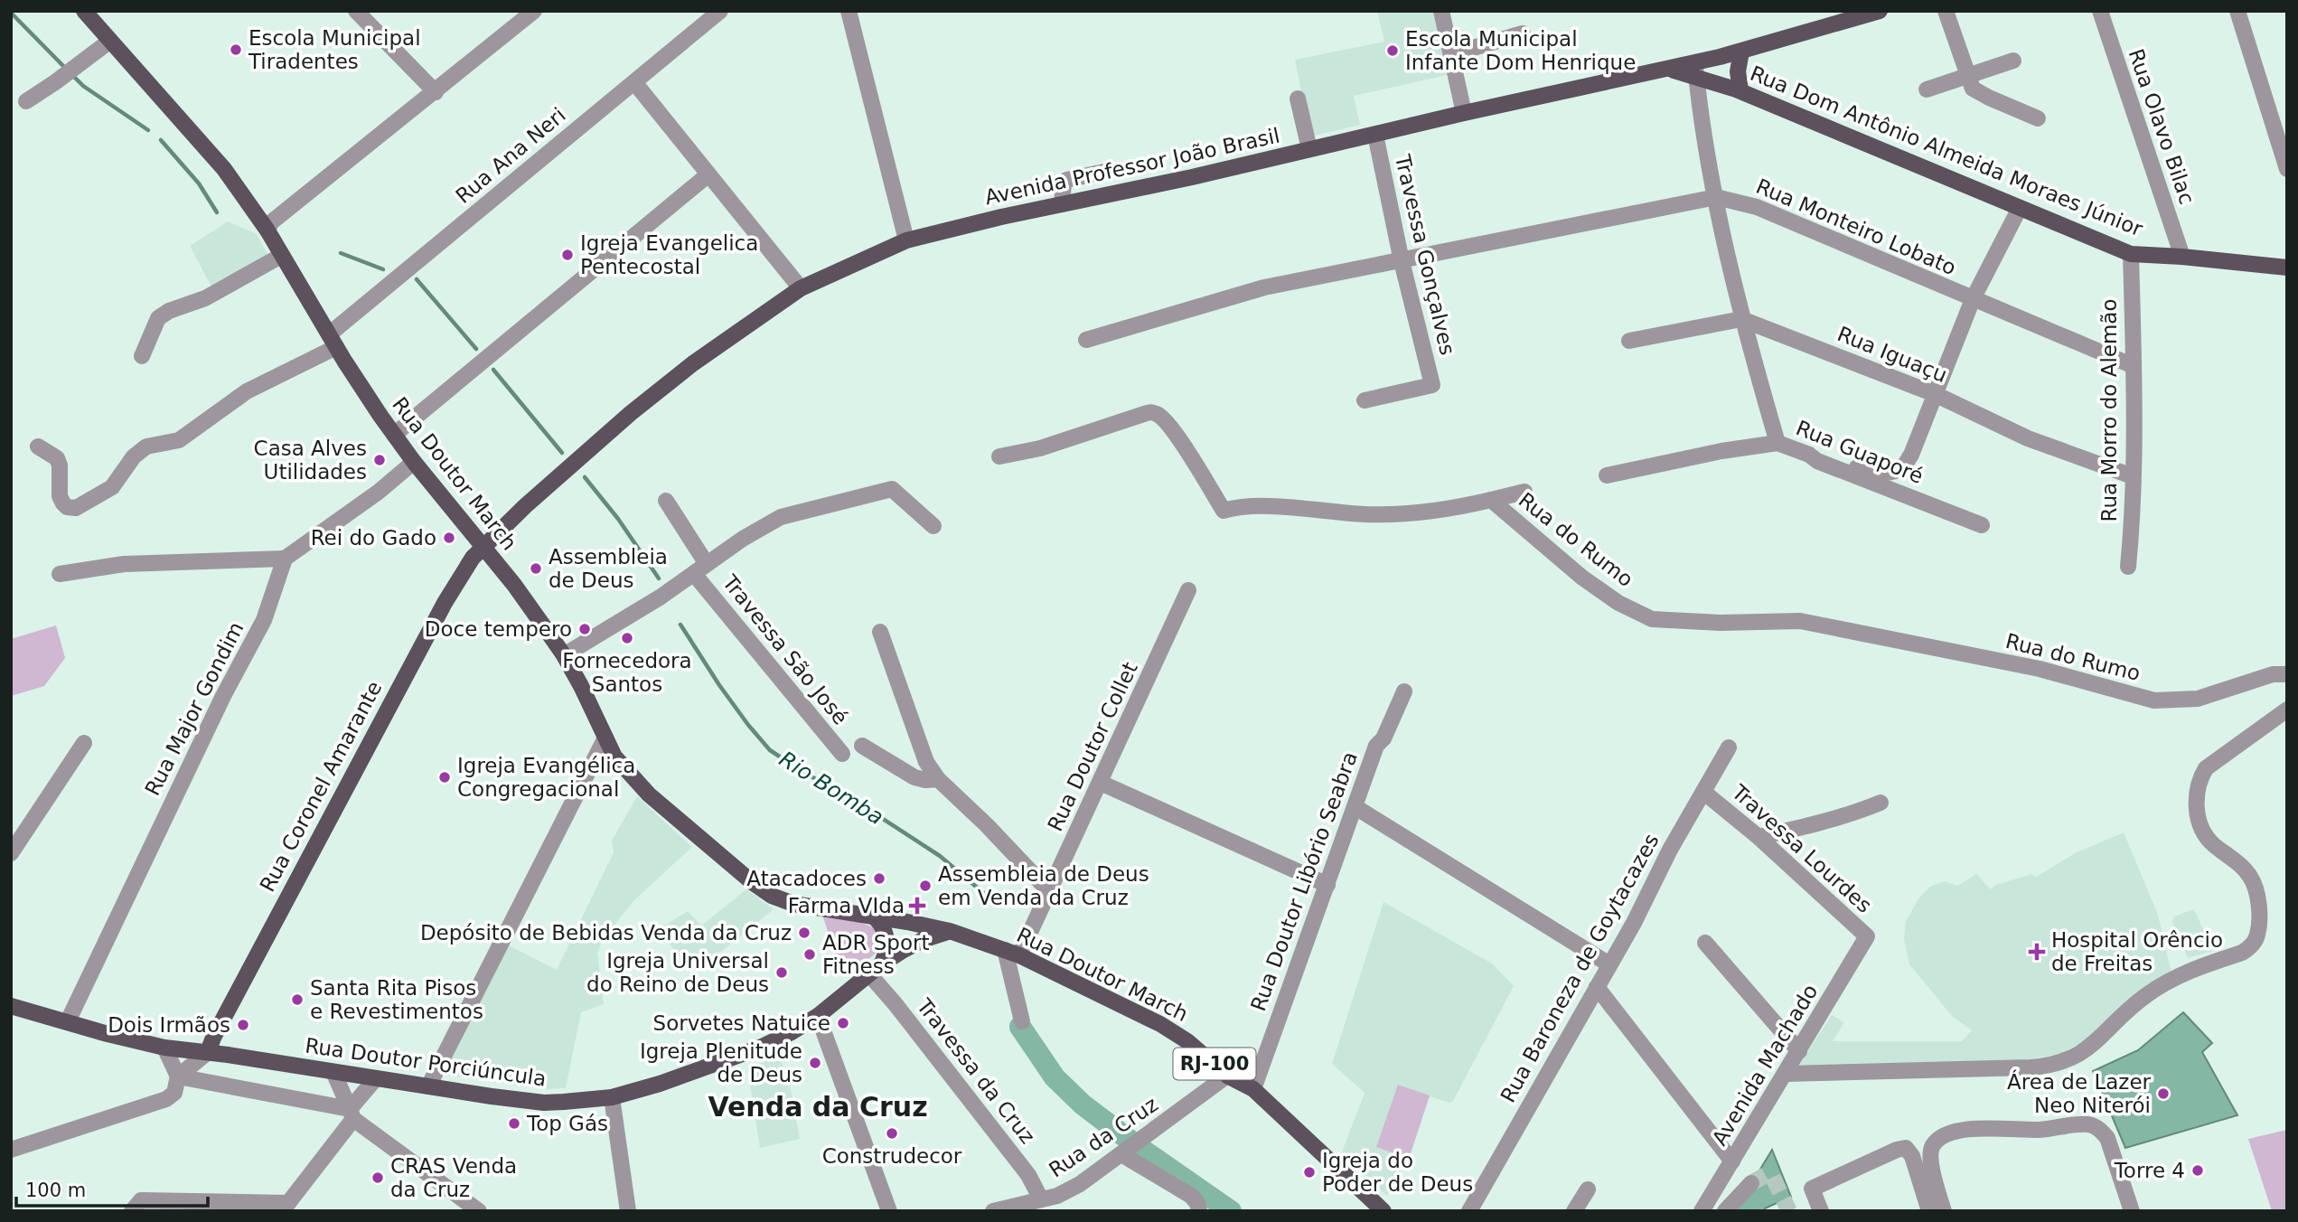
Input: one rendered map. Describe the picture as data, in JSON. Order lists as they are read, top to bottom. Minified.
{"streets":{"main road":["Rua Dom Antônio Almeida Moraes Júnior","Avenida Professor João Brasil","Rua Doutor March","Rua Coronel Amarante","Rua Doutor Porciúncula","RJ-100"],"street":["Rua Olavo Bilac","Rua Ana Neri","Rua Monteiro Lobato","Travessa Gonçalves","Rua Iguaçu","Rua Morro do Alemão","Rua Guaporé","Rua do Rumo","Travessa São José","Rua Major Gondim","Rua Doutor Collet","Travessa Lourdes","Rua Doutor Libório Seabra","Rua Baroneza de Goytacazes","Avenida Machado","Travessa da Cruz","Rua da Cruz"]},"crossings":[["Rua Olavo Bilac","Rua Dom Antônio Almeida Moraes Júnior"],["Rua Dom Antônio Almeida Moraes Júnior","Avenida Professor João Brasil"],["Rua Dom Antônio Almeida Moraes Júnior","Rua Morro do Alemão"],["Rua Ana Neri","Rua Doutor March"],["Avenida Professor João Brasil","Travessa Gonçalves"],["Avenida Professor João Brasil","Rua Doutor March"],["Avenida Professor João Brasil","Rua Coronel Amarante"],["Rua Monteiro Lobato","Travessa Gonçalves"],["Rua Monteiro Lobato","Rua Morro do Alemão"],["Rua Iguaçu","Rua Morro do Alemão"],["Rua Doutor March","Rua Doutor Collet"],["Rua Doutor March","Rua Coronel Amarante"],["Rua Doutor March","Rua Doutor Libório Seabra"],["Rua Doutor March","Rua Doutor Porciúncula"],["Rua Doutor March","Rua da Cruz"],["Rua Major Gondim","Rua Doutor Porciúncula"],["Rua Coronel Amarante","Rua Doutor Porciúncula"],["Travessa Lourdes","Rua Baroneza de Goytacazes"],["Travessa Lourdes","Avenida Machado"],["Rua Doutor Porciúncula","Travessa da Cruz"],["Travessa da Cruz","Rua da Cruz"]],"districts":["Venda da Cruz"],"water":["Rio Bomba"],"places":{"other":["Escola Municipal Tiradentes","Escola Municipal Infante Dom Henrique","Igreja Evangelica Pentecostal","Casa Alves Utilidades","Rei do Gado","Assembleia de Deus","Doce tempero","Fornecedora Santos","Igreja Evangélica Congregacional","Atacadoces","Assembleia de Deus em Venda da Cruz","Depósito de Bebidas Venda da Cruz","ADR Sport Fitness","Igreja Universal do Reino de Deus","Santa Rita Pisos e Revestimentos","Sorvetes Natuice","Dois Irmãos","Igreja Plenitude de Deus","Área de Lazer Neo Niterói","Top Gás","Construdecor","Torre 4","Igreja do Poder de Deus","CRAS Venda da Cruz"],"health":["Farma VIda","Hospital Orêncio de Freitas"]},"scale_bar":"100 m"}
